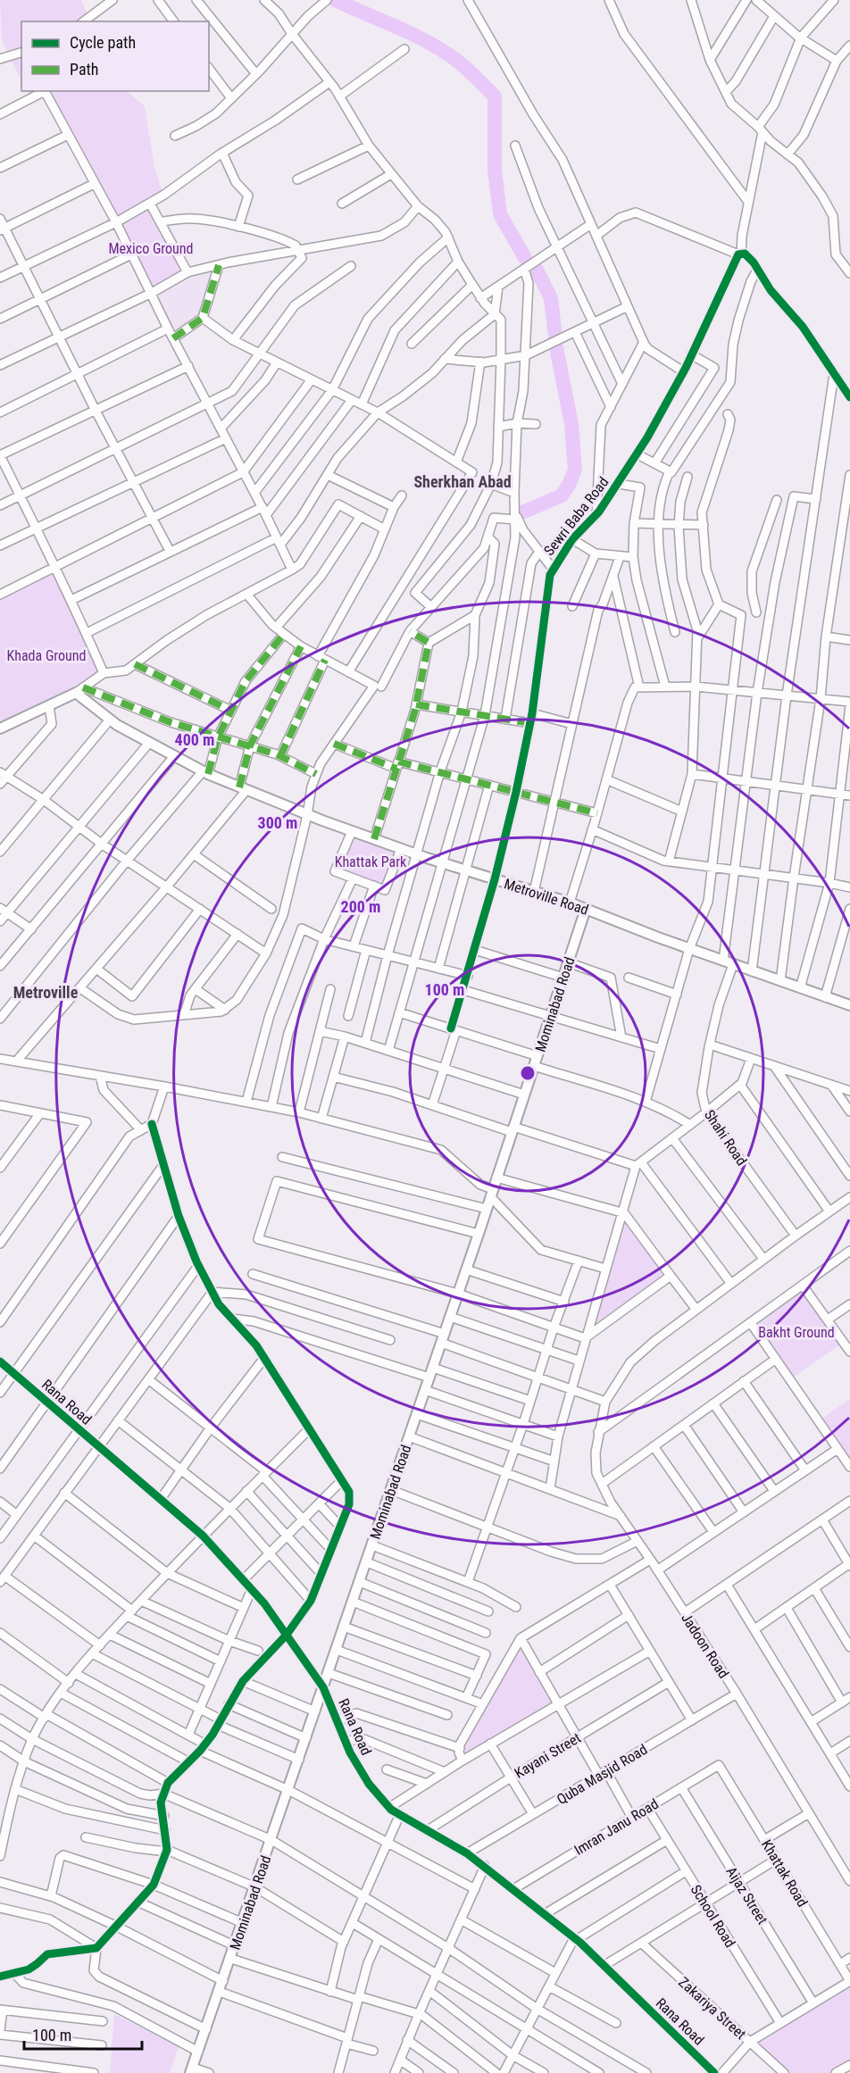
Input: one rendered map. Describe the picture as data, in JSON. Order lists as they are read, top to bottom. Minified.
{"streets":{"main road":["Metroville Road","Mominabad Road"],"street":["Sewri Baba Road","Shahi Road","Rana Road","Jadoon Road","Kayani Street","Quba Masjid Road","Imran Janu Road","Khattak Road","Aijaz Street","School Road","Zakariya Street"]},"crossings":[["Sewri Baba Road","Metroville Road"],["Metroville Road","Mominabad Road"],["Metroville Road","Shahi Road"],["Mominabad Road","Rana Road"],["Shahi Road","Jadoon Road"],["Rana Road","Kayani Street"],["Rana Road","Quba Masjid Road"],["Rana Road","Imran Janu Road"],["Jadoon Road","Quba Masjid Road"],["Imran Janu Road","Khattak Road"],["Imran Janu Road","Aijaz Street"],["Imran Janu Road","School Road"]],"districts":["Sherkhan Abad","Metroville"],"parks":["Mexico Ground","Khada Ground","Khattak Park","Bakht Ground"],"legend":["Cycle path","Path"],"scale_bar":"100 m","rings":["400 m","300 m","200 m","100 m"]}
